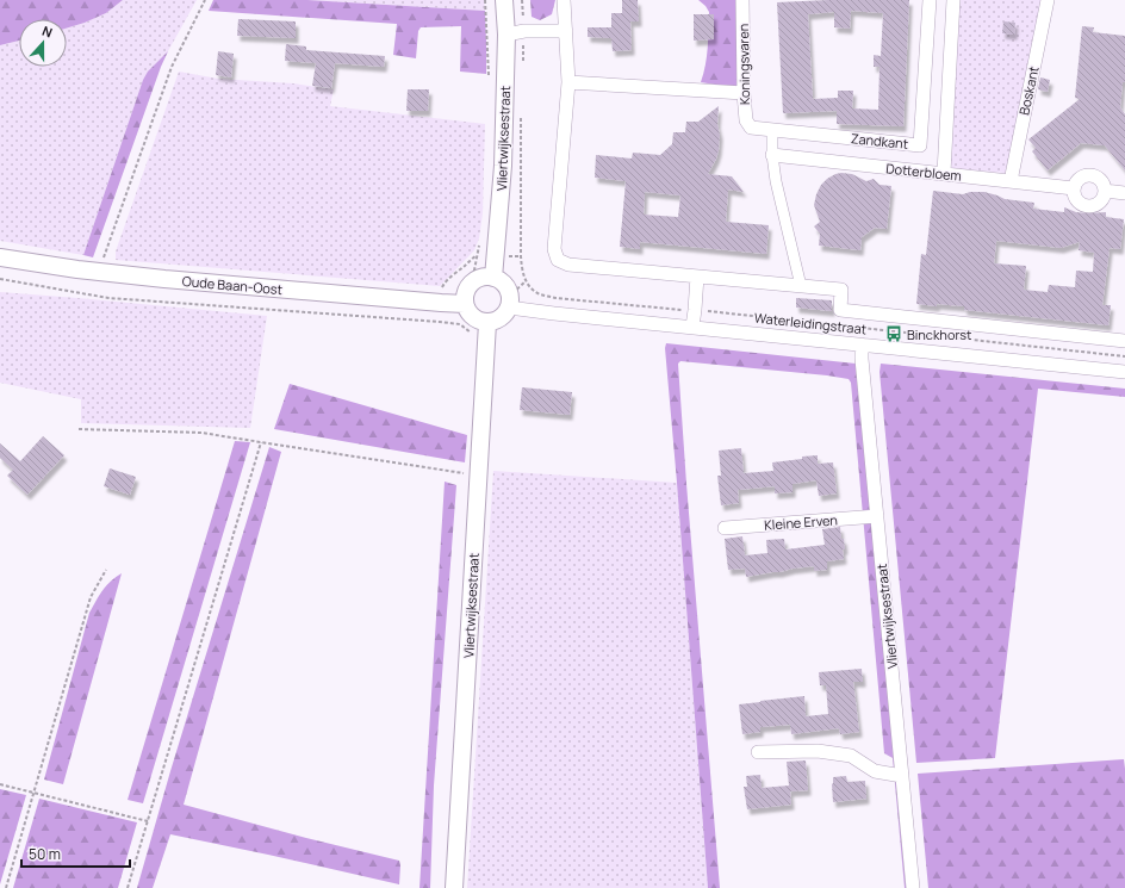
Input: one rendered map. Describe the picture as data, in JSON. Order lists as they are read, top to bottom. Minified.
{"streets":{"street":["Koningsvaren","Boskant","Vliertwijksestraat","Zandkant","Dotterbloem","Oude Baan-Oost","Waterleidingstraat","Kleine Erven"]},"crossings":[["Koningsvaren","Zandkant"],["Boskant","Dotterbloem"],["Vliertwijksestraat","Oude Baan-Oost"],["Vliertwijksestraat","Waterleidingstraat"],["Vliertwijksestraat","Kleine Erven"],["Oude Baan-Oost","Waterleidingstraat"]],"places":{"bus stop":["Binckhorst"]},"scale_bar":"50 m","north":"top"}
